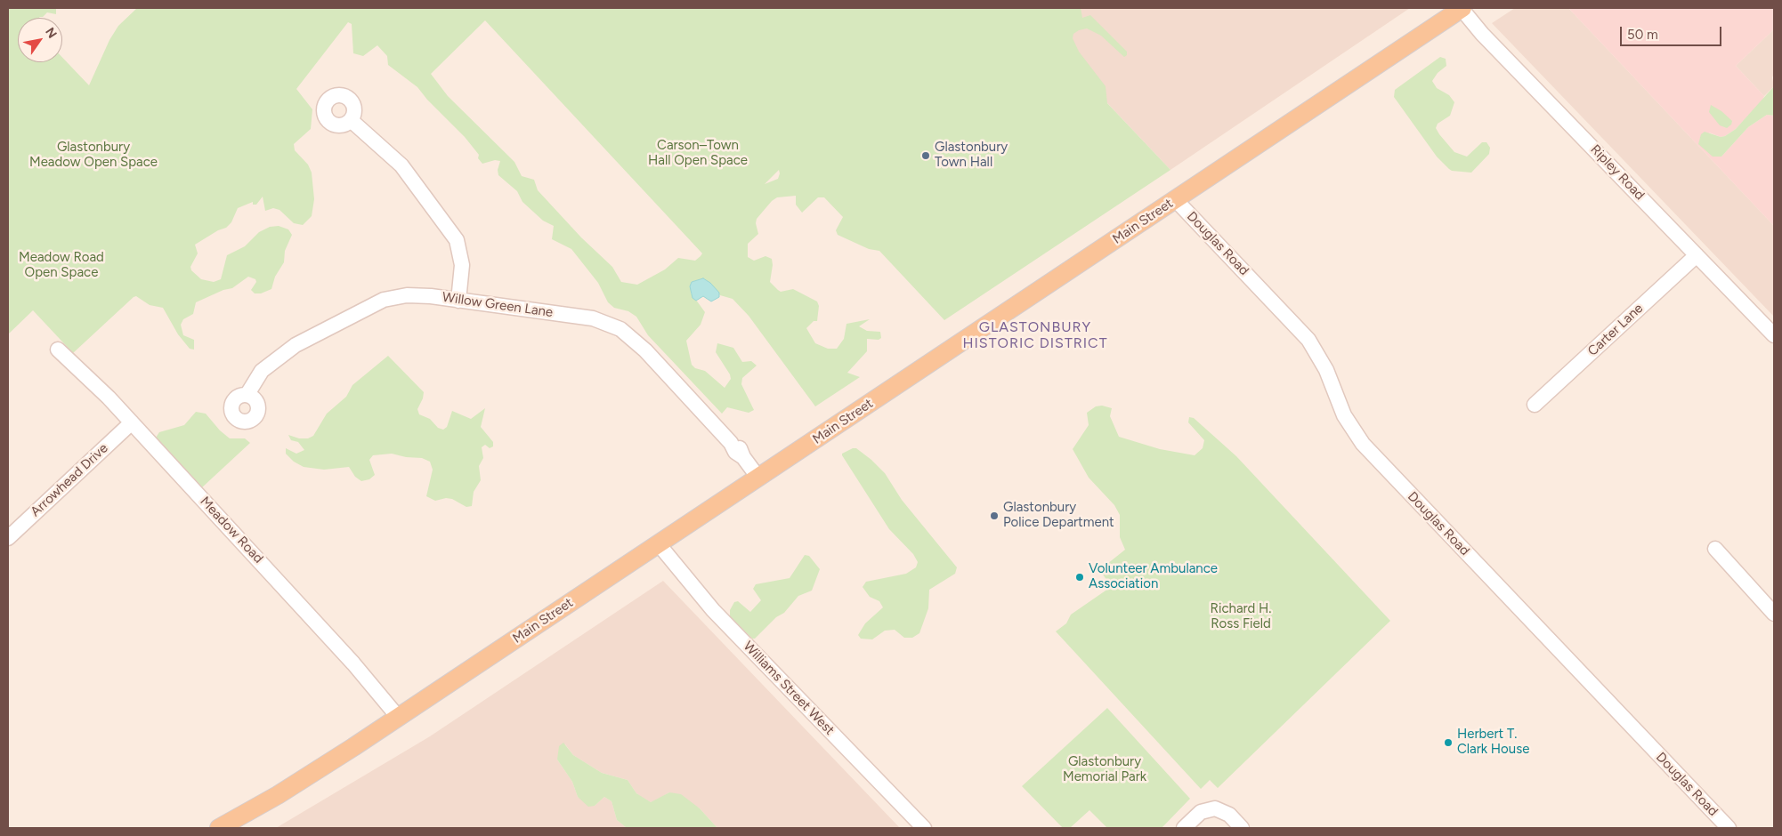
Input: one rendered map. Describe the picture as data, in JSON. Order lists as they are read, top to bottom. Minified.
{"streets":{"main road":["Main Street"],"street":["Ripley Road","Douglas Road","Willow Green Lane","Carter Lane","Arrowhead Drive","Meadow Road","Williams Street West"]},"crossings":[["Ripley Road","Main Street"],["Ripley Road","Carter Lane"],["Main Street","Douglas Road"],["Main Street","Willow Green Lane"],["Main Street","Meadow Road"],["Main Street","Williams Street West"],["Arrowhead Drive","Meadow Road"]],"districts":["GLASTONBURY HISTORIC DISTRICT"],"parks":["Carson–Town Hall Open Space","Glastonbury Meadow Open Space","Meadow Road Open Space","Richard H. Ross Field","Glastonbury Memorial Park"],"places":["Glastonbury Town Hall","Glastonbury Police Department","Volunteer Ambulance Association","Herbert T. Clark House"],"scale_bar":"50 m","north":"top right"}
